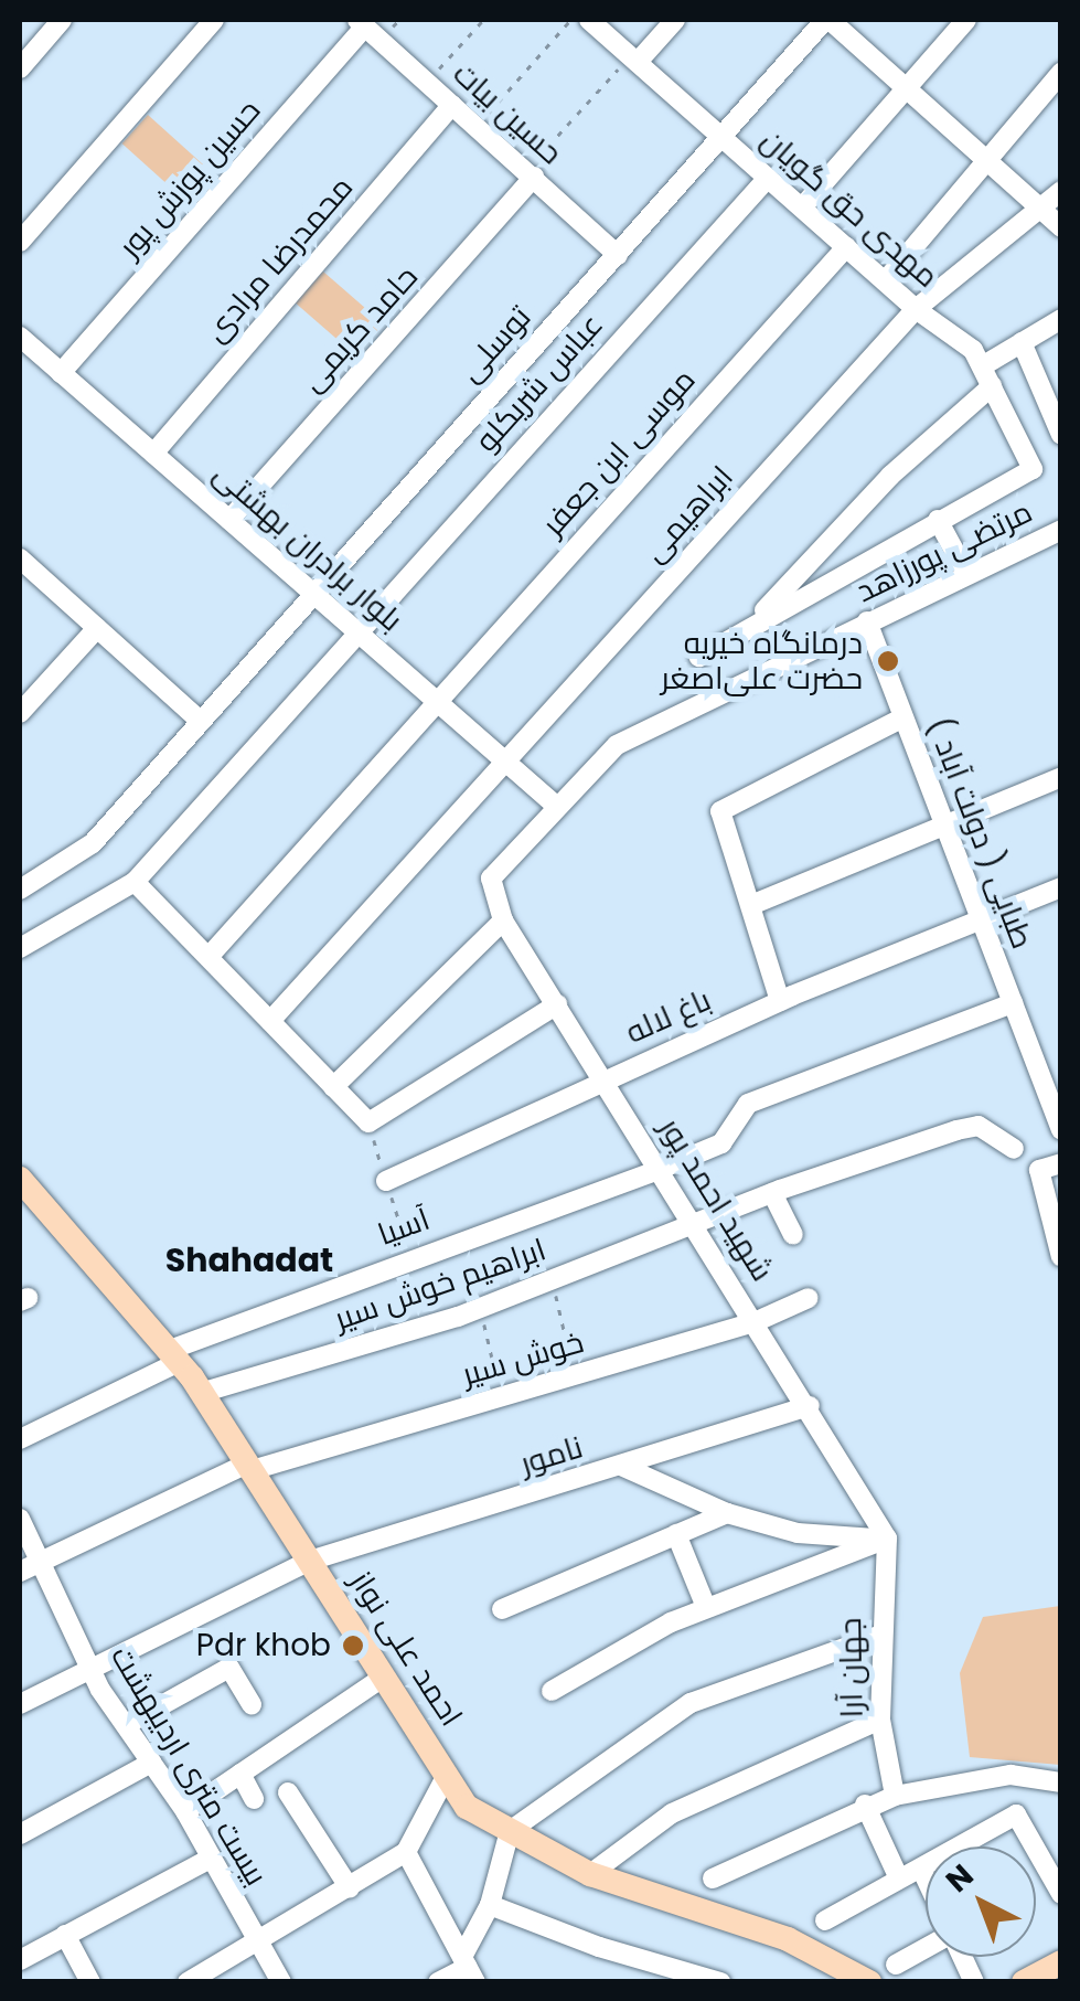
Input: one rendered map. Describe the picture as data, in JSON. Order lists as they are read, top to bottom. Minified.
{"streets":{"main road":["احمد علی نواز"],"street":["حسین بیات","حسین پوزش پور","مهدی حق گویان","محمدرضا مرادی","حامد کریمی","توسلی","عباس شریکلو","موسی ابن جعفر","ابراهیمی","بلوار برادران بهشتی","مرتضی پورزاهد","طبایی ( دولت آباد )","باغ لاله","شهید احمد پور","آسیا","ابراهیم خوش سیر","خوش سیر","نامور","جهان آرا","بیست متری اردیبهشت"]},"crossings":[["حسین بیات","حسین پوزش پور"],["حسین بیات","محمدرضا مرادی"],["حسین بیات","حامد کریمی"],["حسین بیات","توسلی"],["حسین پوزش پور","بلوار برادران بهشتی"],["مهدی حق گویان","توسلی"],["مهدی حق گویان","عباس شریکلو"],["مهدی حق گویان","موسی ابن جعفر"],["مهدی حق گویان","ابراهیمی"],["محمدرضا مرادی","بلوار برادران بهشتی"],["حامد کریمی","بلوار برادران بهشتی"],["توسلی","بلوار برادران بهشتی"],["عباس شریکلو","بلوار برادران بهشتی"],["موسی ابن جعفر","بلوار برادران بهشتی"],["ابراهیمی","بلوار برادران بهشتی"],["بلوار برادران بهشتی","مرتضی پورزاهد"],["مرتضی پورزاهد","طبایی ( دولت آباد )"],["مرتضی پورزاهد","شهید احمد پور"],["طبایی ( دولت آباد )","باغ لاله"],["طبایی ( دولت آباد )","آسیا"],["باغ لاله","شهید احمد پور"],["شهید احمد پور","آسیا"],["شهید احمد پور","ابراهیم خوش سیر"],["شهید احمد پور","خوش سیر"],["شهید احمد پور","نامور"],["شهید احمد پور","جهان آرا"],["آسیا","احمد علی نواز"],["ابراهیم خوش سیر","احمد علی نواز"],["خوش سیر","احمد علی نواز"],["خوش سیر","بیست متری اردیبهشت"],["نامور","احمد علی نواز"],["نامور","بیست متری اردیبهشت"]],"districts":["Shahadat"],"places":["درمانگاه خیریه حضرت علی‌اصغر","Pdr khob"],"north":"top left"}
